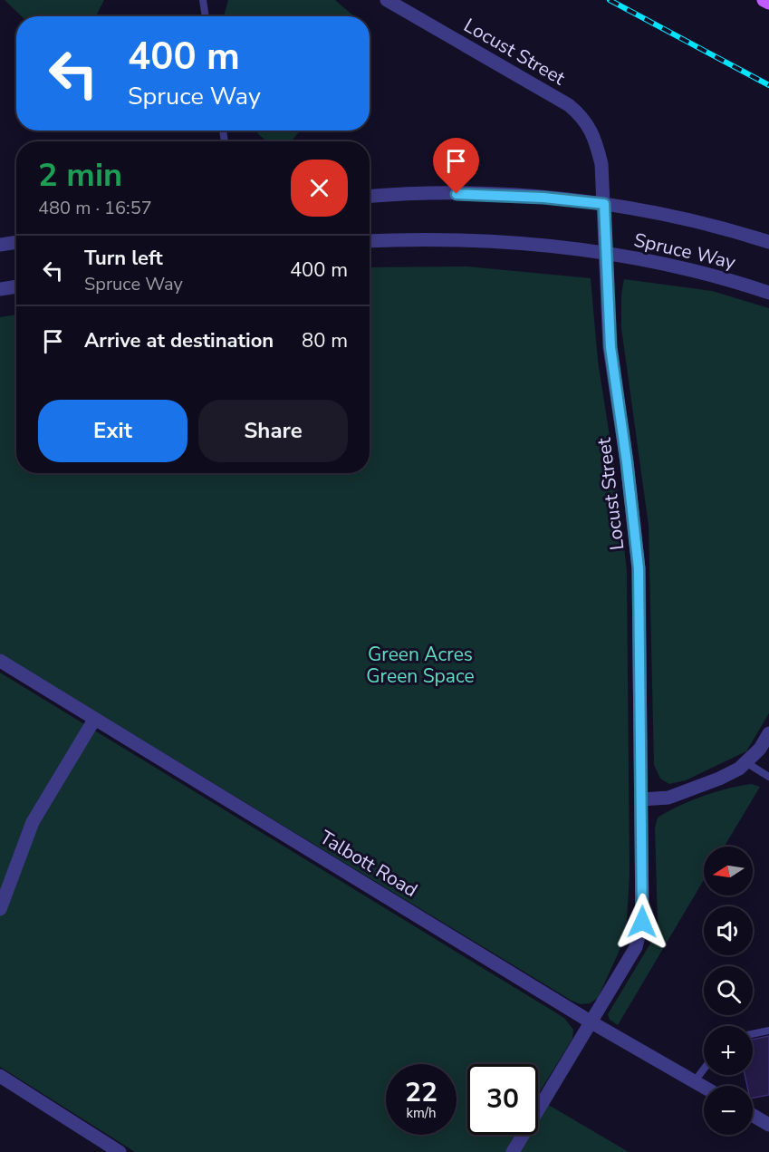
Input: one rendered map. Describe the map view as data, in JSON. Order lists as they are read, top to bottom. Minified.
{"streets":{"street":["Locust Street","Spruce Way","Talbott Road"]},"crossings":[["Locust Street","Spruce Way"],["Locust Street","Talbott Road"]],"parks":["Green Acres Green Space"],"north":"left","page":{"turn":["400 m","Spruce Way"],"heading":["2 min","480 m · 16:57"],"list":[{"name":"Turn left","note":"Spruce Way","value":"400 m"},{"name":"Arrive at destination","value":"80 m"}],"buttons":["Exit","Share"],"map_buttons":["+","−"],"speed":"22 km/h","limit":"30"}}
